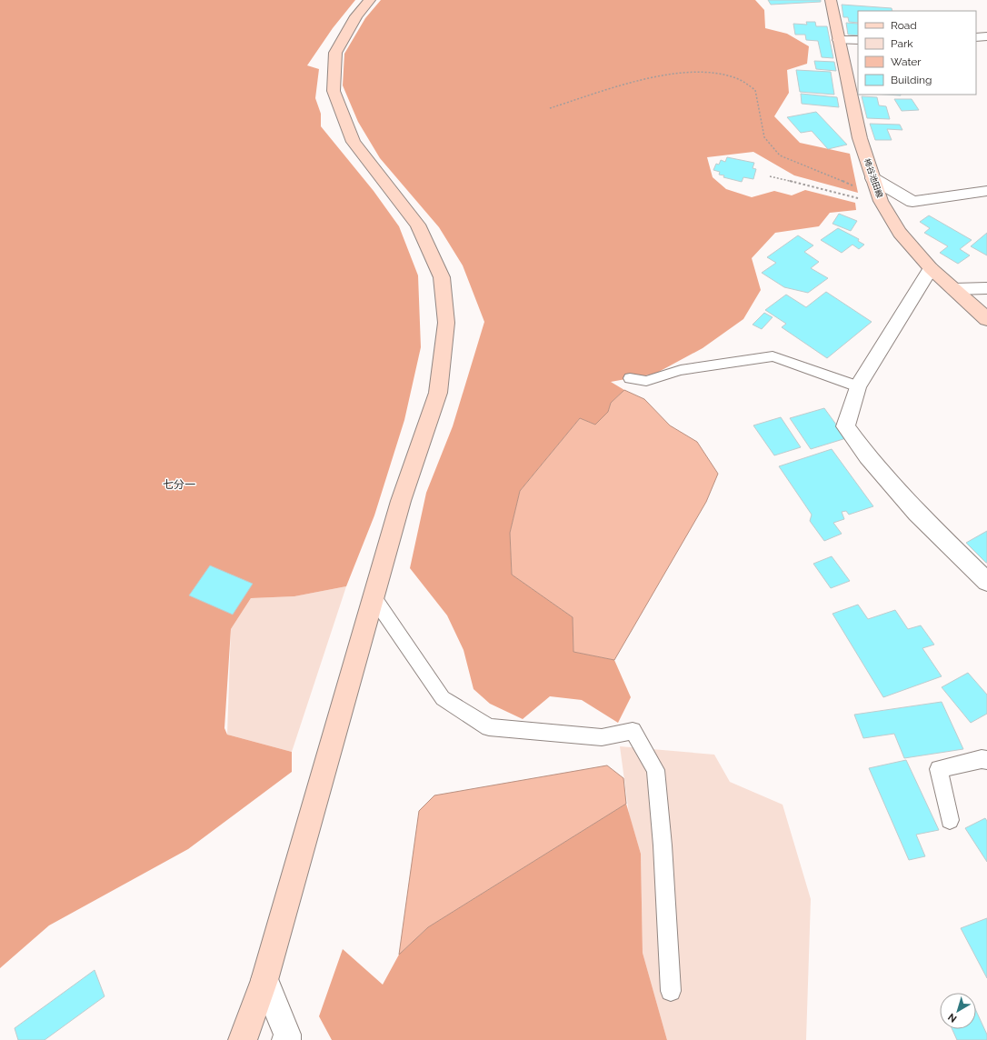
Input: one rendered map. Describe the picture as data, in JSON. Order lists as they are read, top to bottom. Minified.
{"streets":{"street":["柿谷池田線"]},"districts":["七分一"],"legend":["Road","Park","Water","Building"],"north":"bottom left"}
